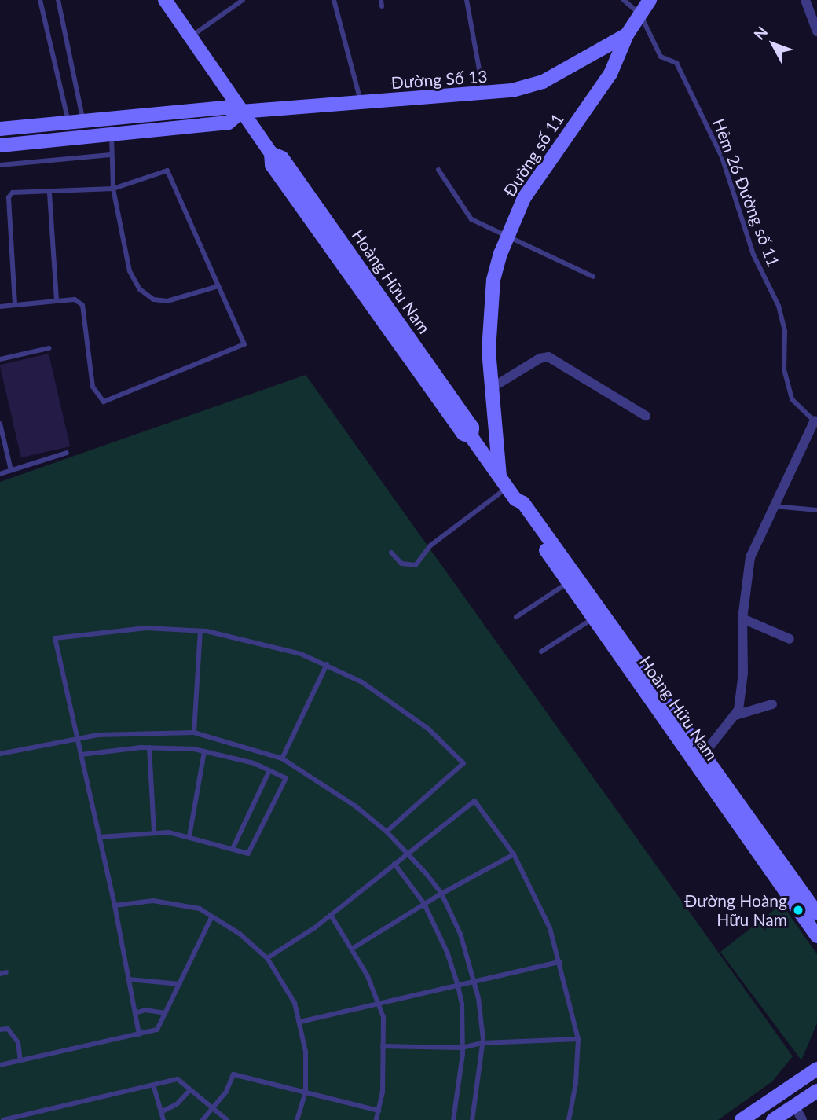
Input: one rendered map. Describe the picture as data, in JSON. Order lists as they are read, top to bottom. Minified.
{"streets":{"main road":["Đường Số 13","Đường số 11","Hoàng Hữu Nam"],"lane":["Hẻm 26 Đường số 11"]},"crossings":[["Đường Số 13","Đường số 11"],["Đường Số 13","Hoàng Hữu Nam"],["Đường số 11","Hẻm 26 Đường số 11"],["Đường số 11","Hoàng Hữu Nam"]],"places":["Đường Hoàng Hữu Nam"],"north":"top left"}
